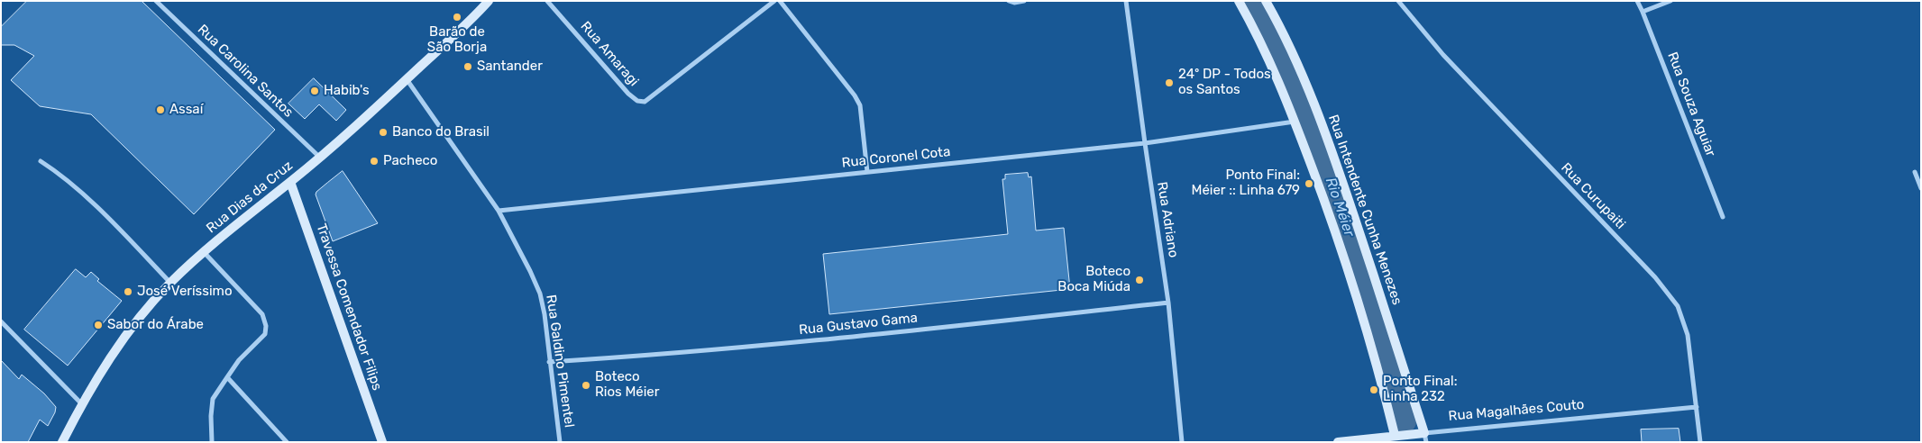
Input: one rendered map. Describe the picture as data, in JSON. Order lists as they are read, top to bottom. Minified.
{"streets":{"street":["Rua Amaragi","Rua Carolina Santos","Rua Souza Aguiar","Rua Coronel Cota","Rua Curupaiti","Rua Dias da Cruz","Rua Intendente Cunha Menezes","Rua Adriano","Travessa Comendador Filips","Rua Gustavo Gama","Rua Galdino Pimentel","Rua Magalhães Couto"]},"crossings":[["Rua Carolina Santos","Rua Dias da Cruz"],["Rua Coronel Cota","Rua Adriano"],["Rua Coronel Cota","Rua Galdino Pimentel"],["Rua Curupaiti","Rua Magalhães Couto"],["Rua Dias da Cruz","Travessa Comendador Filips"],["Rua Dias da Cruz","Rua Galdino Pimentel"],["Rua Intendente Cunha Menezes","Rua Magalhães Couto"],["Rua Adriano","Rua Gustavo Gama"],["Rua Gustavo Gama","Rua Galdino Pimentel"]],"water":["Rio Méier"],"places":["Barão de São Borja","Santander","24º DP - Todos os Santos","Habib's","Assaí","Banco do Brasil","Pacheco","Ponto Final: Méier :: Linha 679","Boteco Boca Miúda","José Veríssimo","Sabor do Árabe","Boteco Rios Méier","Ponto Final: Linha 232"]}
